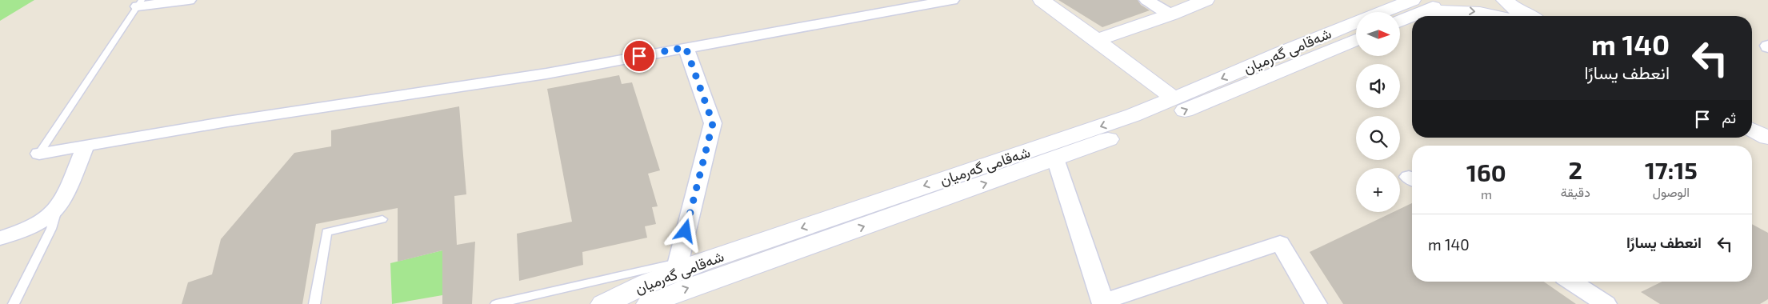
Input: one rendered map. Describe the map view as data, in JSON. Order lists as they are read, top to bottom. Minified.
{"streets":{"main road":["شەقامی گەرمیان"]},"north":"right","page":{"map_buttons":"+","turn":["140 m","انعطف يسارًا"],"then":"ثم","eta":["17:15","الوصول","2","دقيقة","160","m"],"list":[{"name":"انعطف يسارًا","value":"140 m"}]}}
